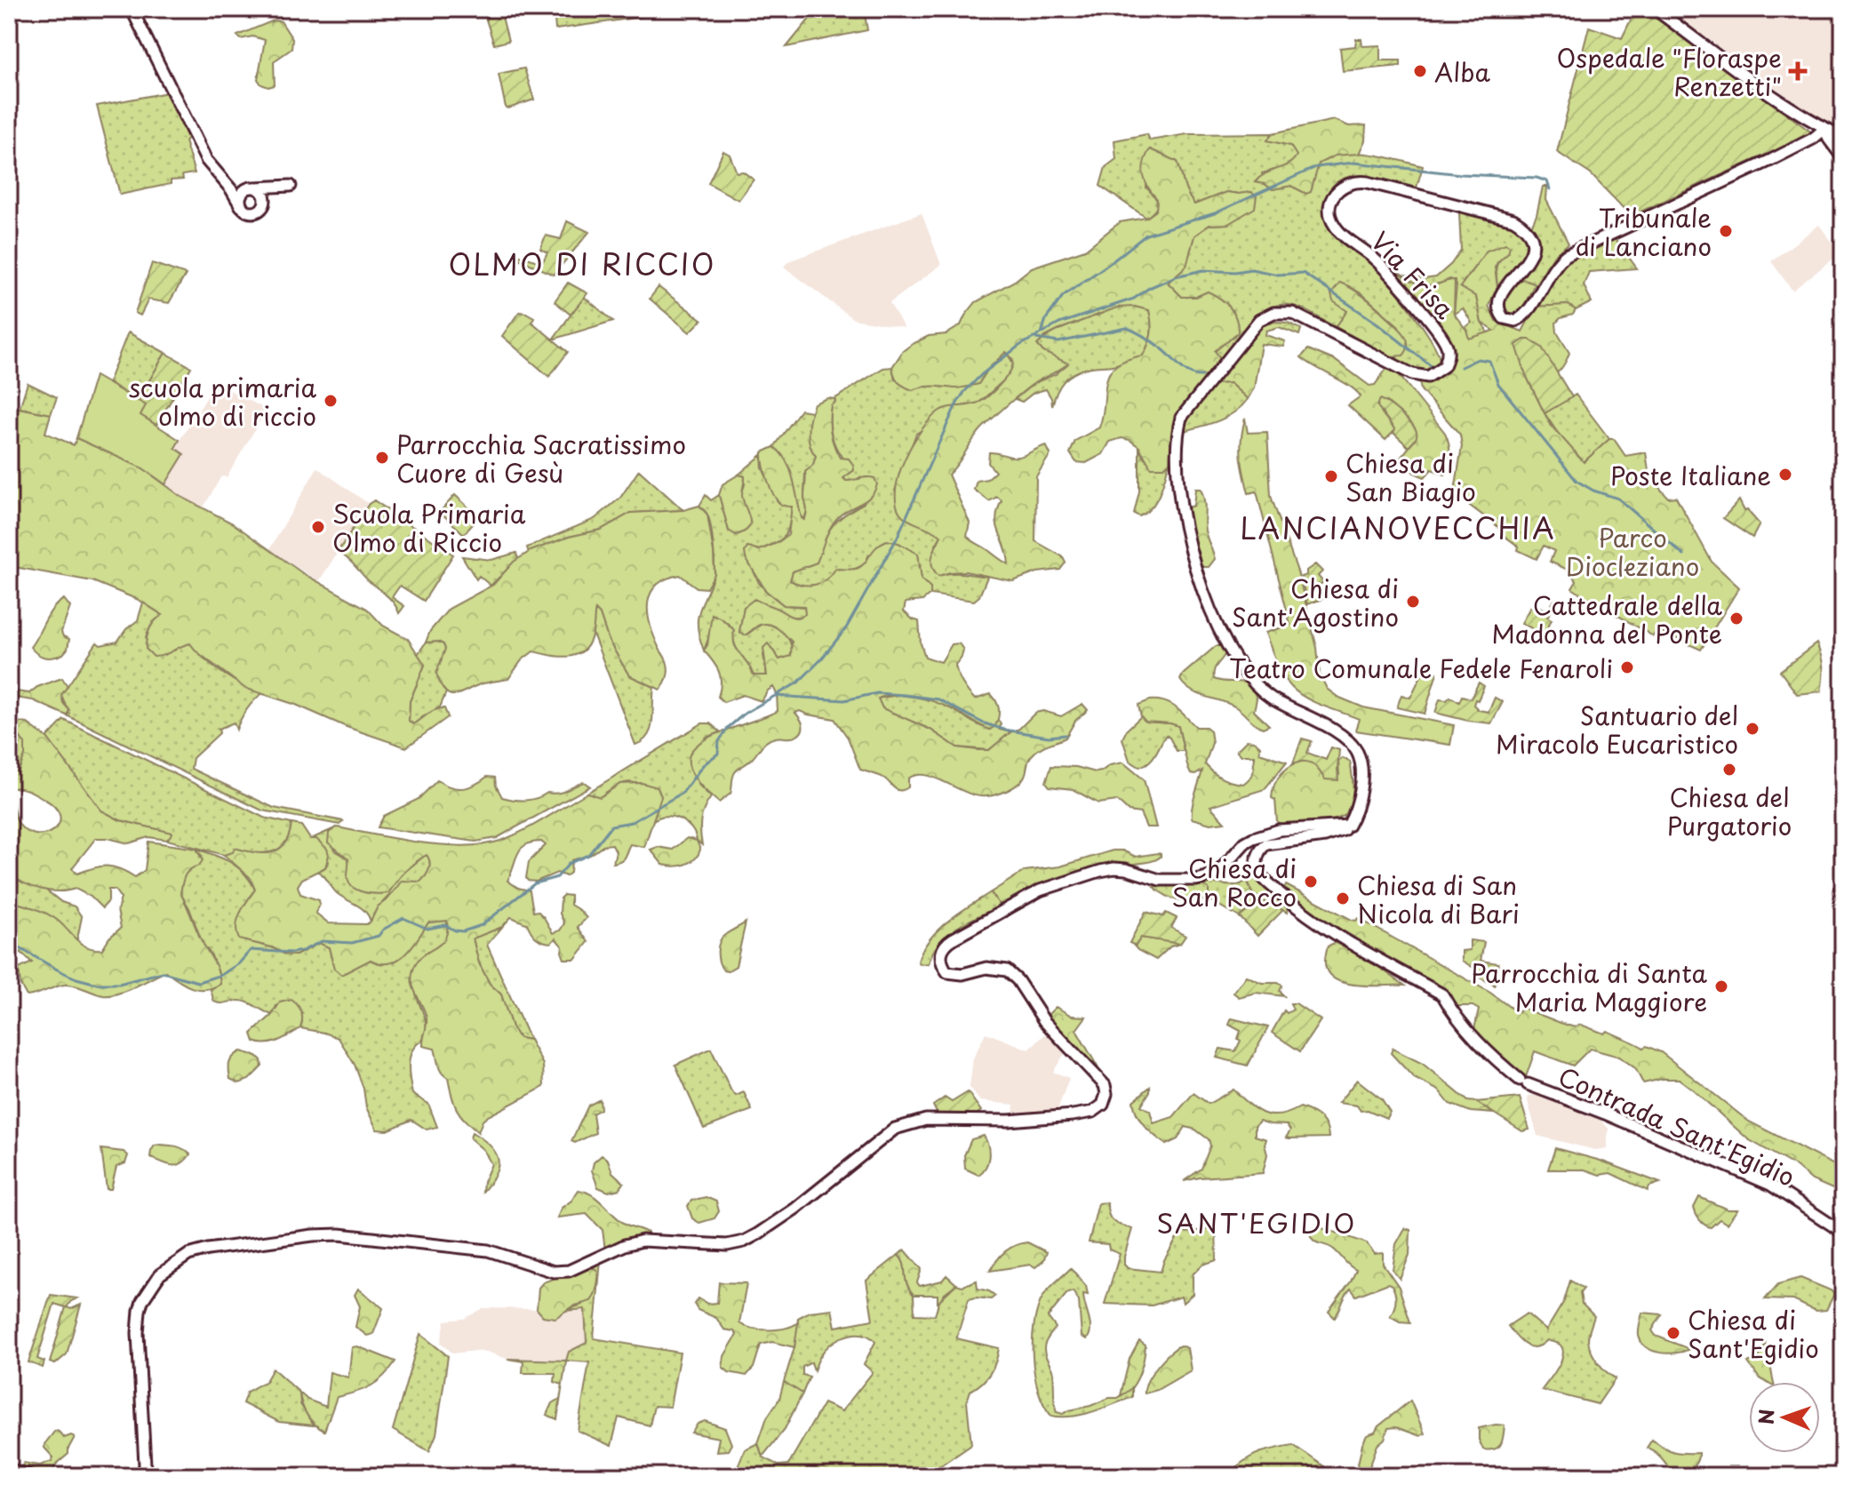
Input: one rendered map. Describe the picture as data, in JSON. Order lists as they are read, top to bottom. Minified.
{"streets":{"street":["Via Frisa","Contrada Sant'Egidio"]},"districts":["OLMO DI RICCIO","LANCIANOVECCHIA","SANT'EGIDIO"],"parks":["Parco Diocleziano"],"places":{"other":["Alba","Tribunale di Lanciano","scuola primaria olmo di riccio","Parrocchia Sacratissimo Cuore di Gesù","Poste Italiane","Chiesa di San Biagio","Scuola Primaria Olmo di Riccio","Chiesa di Sant'Agostino","Cattedrale della Madonna del Ponte","Teatro Comunale Fedele Fenaroli","Santuario del Miracolo Eucaristico","Chiesa del Purgatorio","Chiesa di San Rocco","Chiesa di San Nicola di Bari","Parrocchia di Santa Maria Maggiore","Chiesa di Sant'Egidio"],"health":["Ospedale \"Floraspe Renzetti\""]},"north":"left"}
